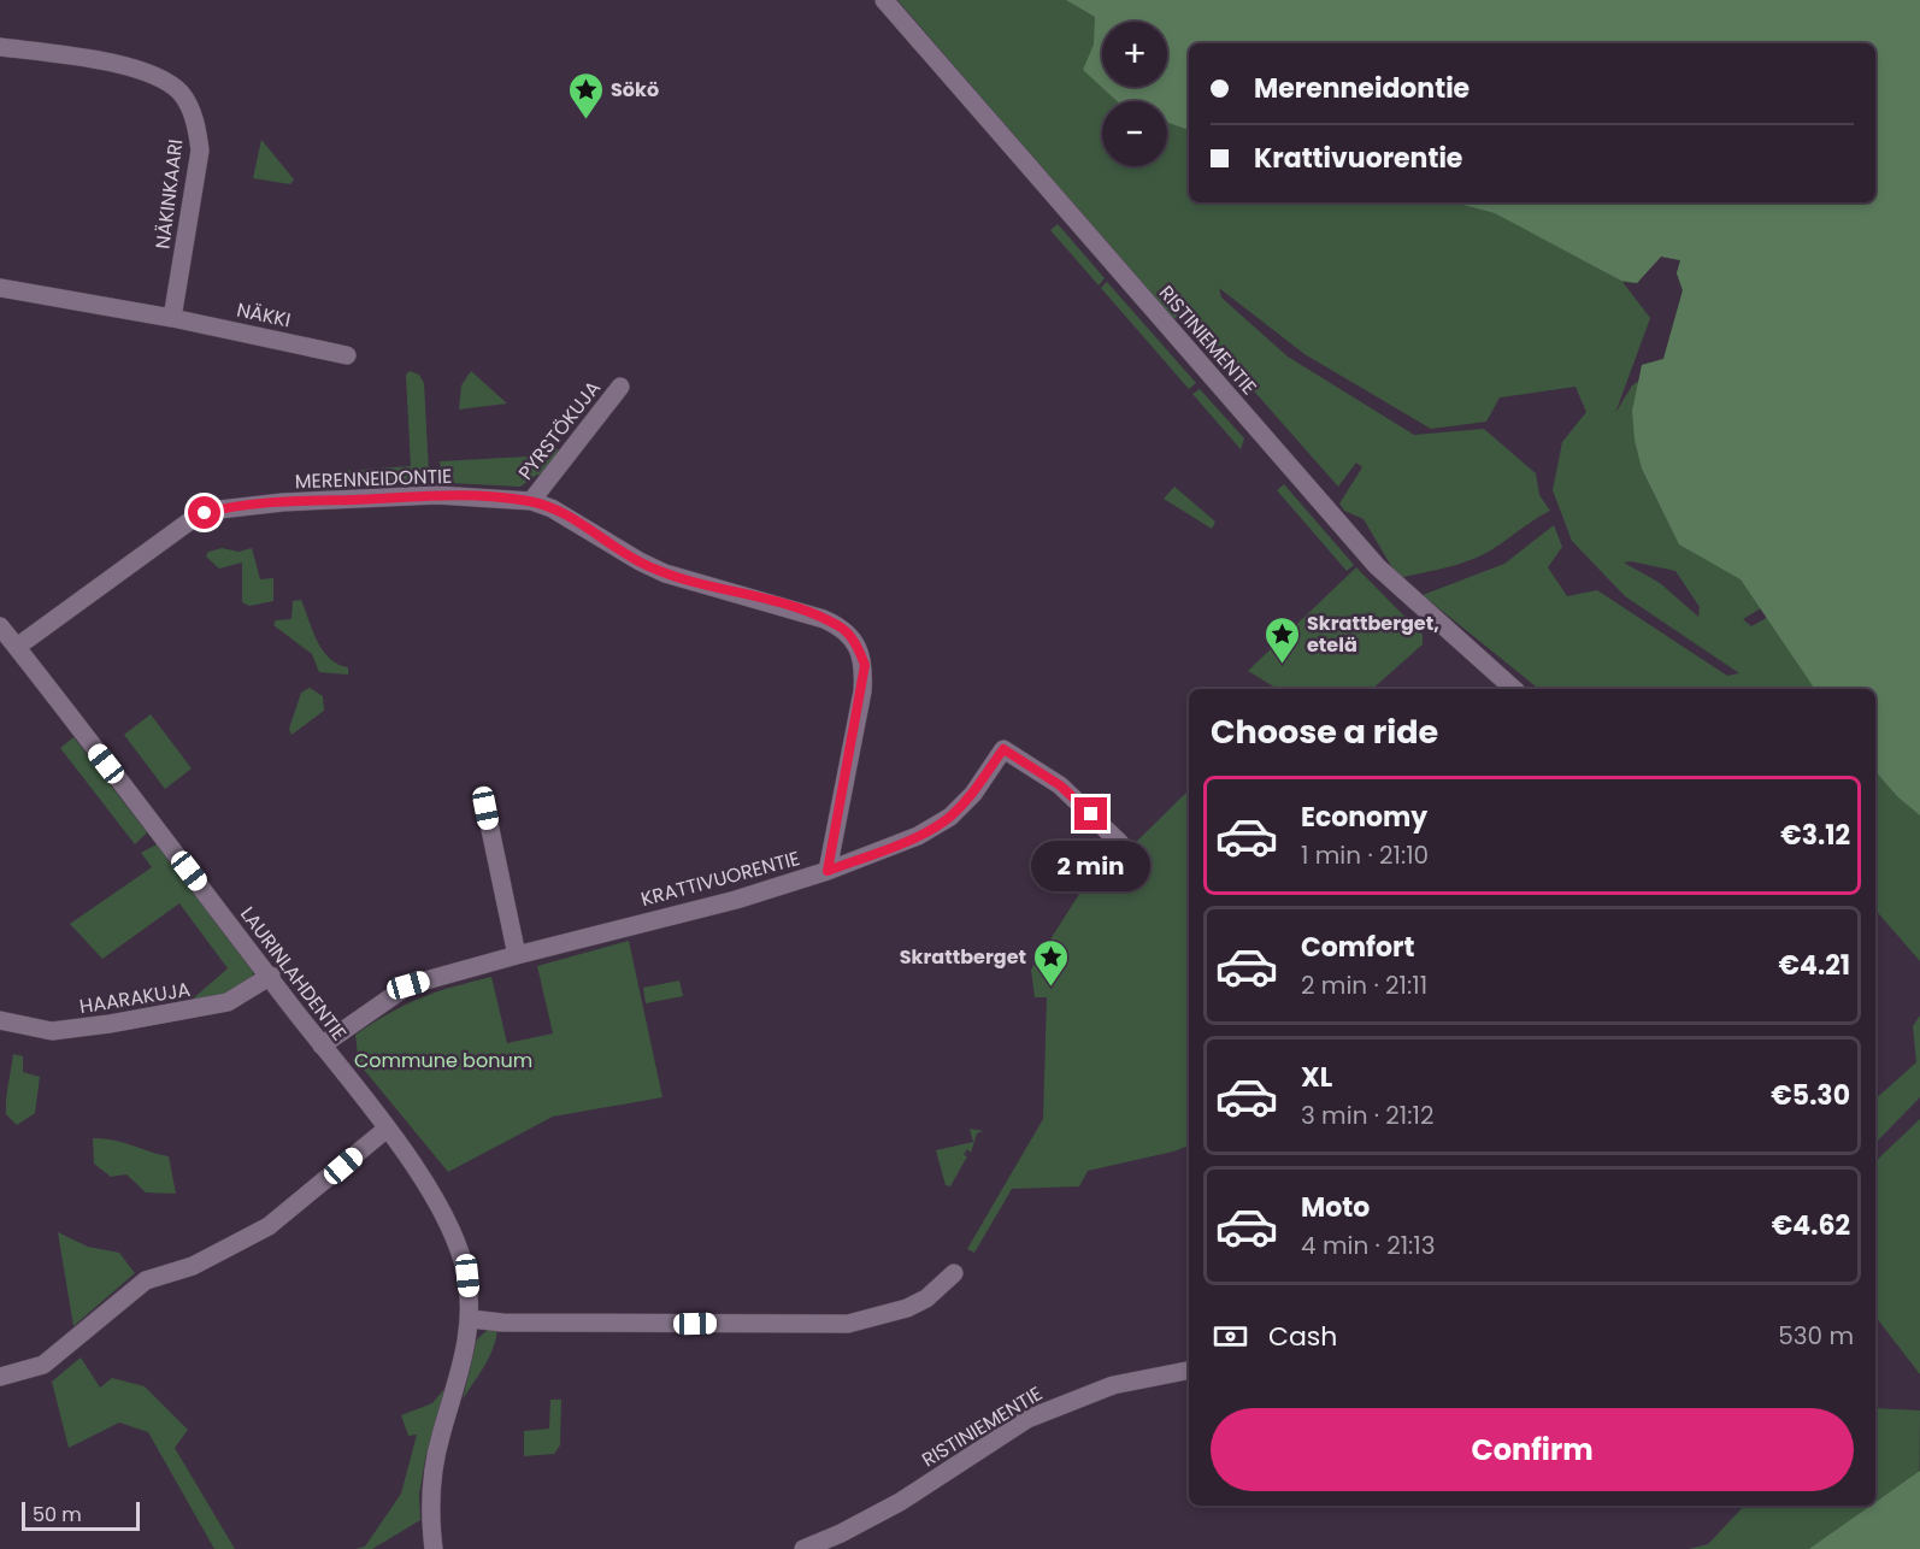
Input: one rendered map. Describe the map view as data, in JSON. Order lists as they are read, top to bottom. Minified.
{"streets":{"street":["NÄKINKAARI","NÄKKI","RISTINIEMENTIE","PYRSTÖKUJA","MERENNEIDONTIE","KRATTIVUORENTIE","LAURINLAHDENTIE","HAARAKUJA"]},"crossings":[["NÄKINKAARI","NÄKKI"],["PYRSTÖKUJA","MERENNEIDONTIE"],["MERENNEIDONTIE","KRATTIVUORENTIE"],["MERENNEIDONTIE","LAURINLAHDENTIE"],["KRATTIVUORENTIE","LAURINLAHDENTIE"],["LAURINLAHDENTIE","HAARAKUJA"]],"parks":["Commune bonum"],"places":{"place":["Sökö","Skrattberget, etelä","Skrattberget"]},"scale_bar":"50 m","page":{"map_buttons":["+","−"],"banner":["Merenneidontie","Krattivuorentie"],"heading":"Choose a ride","list":[{"name":"Economy","note":"1 min · 21:10","value":"€3.12"},{"name":"Comfort","note":"2 min · 21:11","value":"€4.21"},{"name":"XL","note":"3 min · 21:12","value":"€5.30"},{"name":"Moto","note":"4 min · 21:13","value":"€4.62"}],"bubble":"2 min","pay":["Cash","530 m"],"buttons":"Confirm","scale":"50 m"}}
